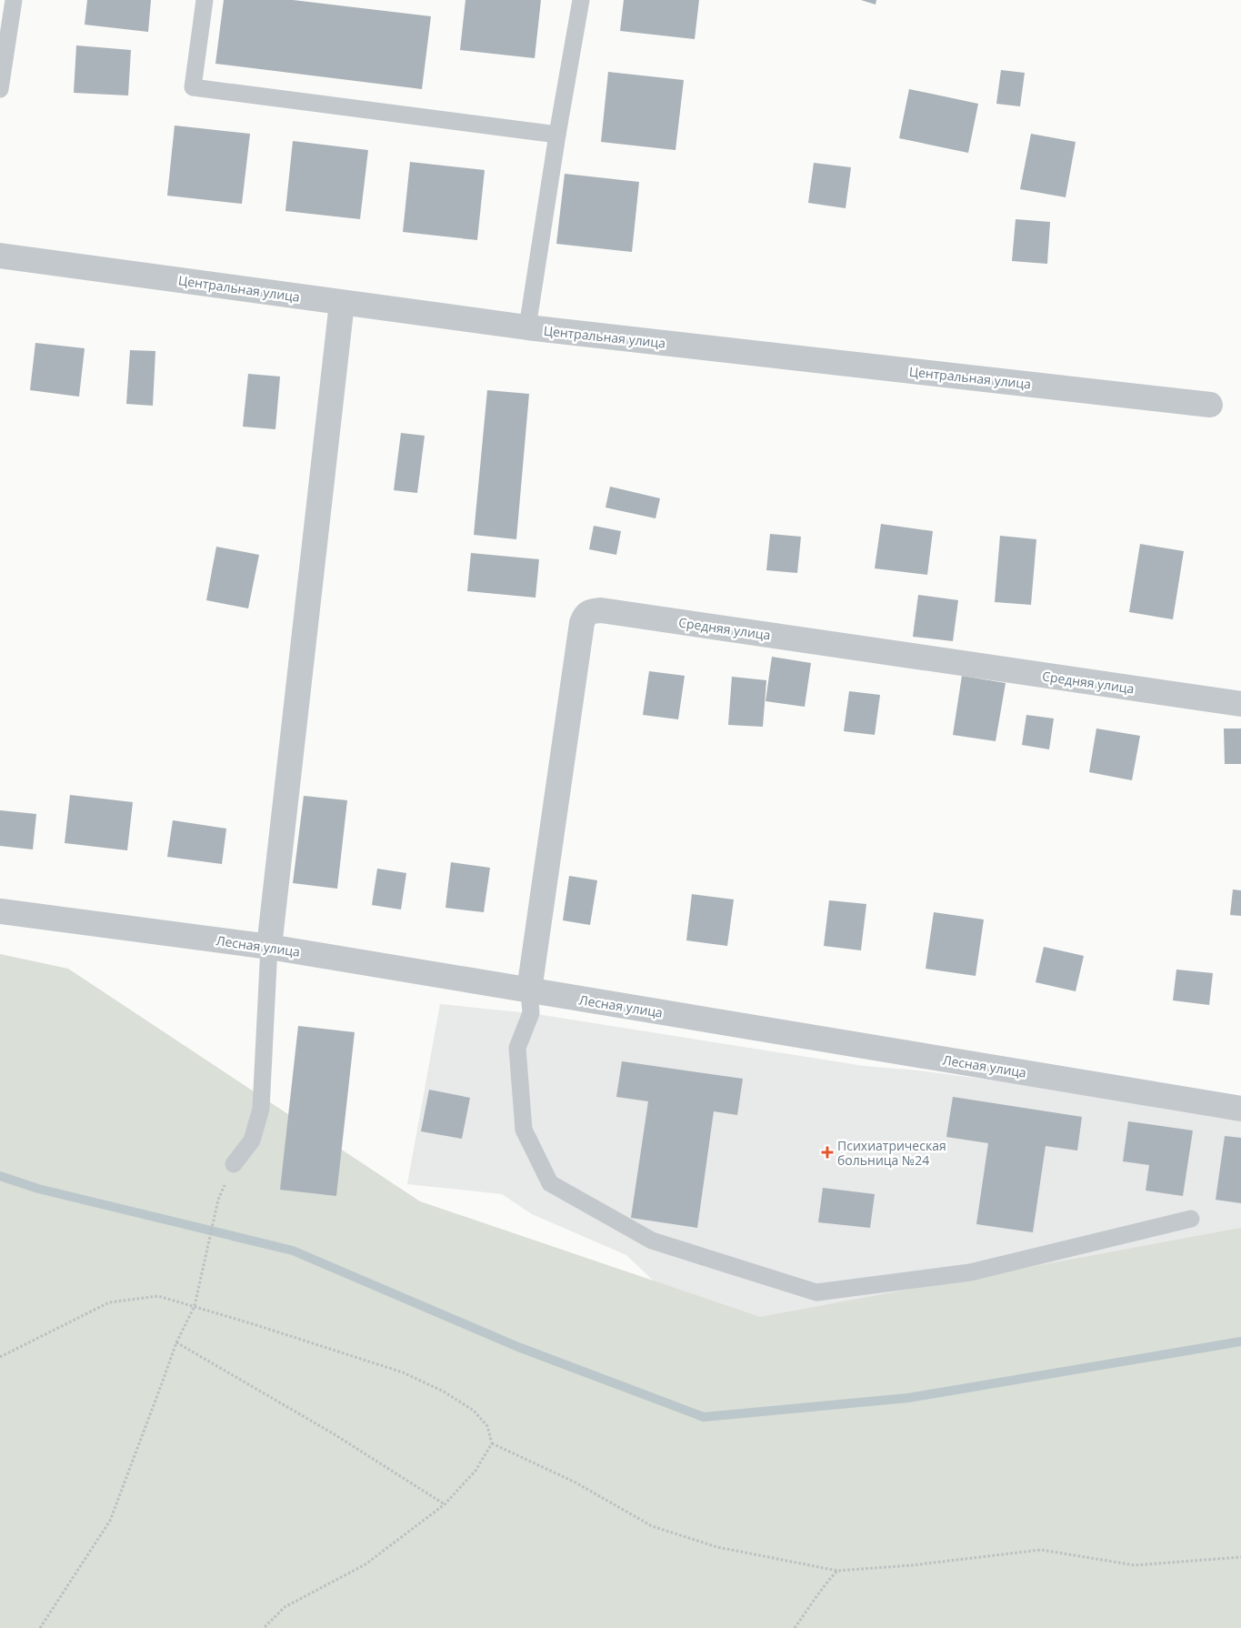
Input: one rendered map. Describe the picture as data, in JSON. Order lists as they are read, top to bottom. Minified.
{"streets":{"street":["Центральная улица","Средняя улица","Лесная улица"]},"crossings":[["Средняя улица","Лесная улица"]],"places":{"health":["Психиатрическая больница №24"]}}
